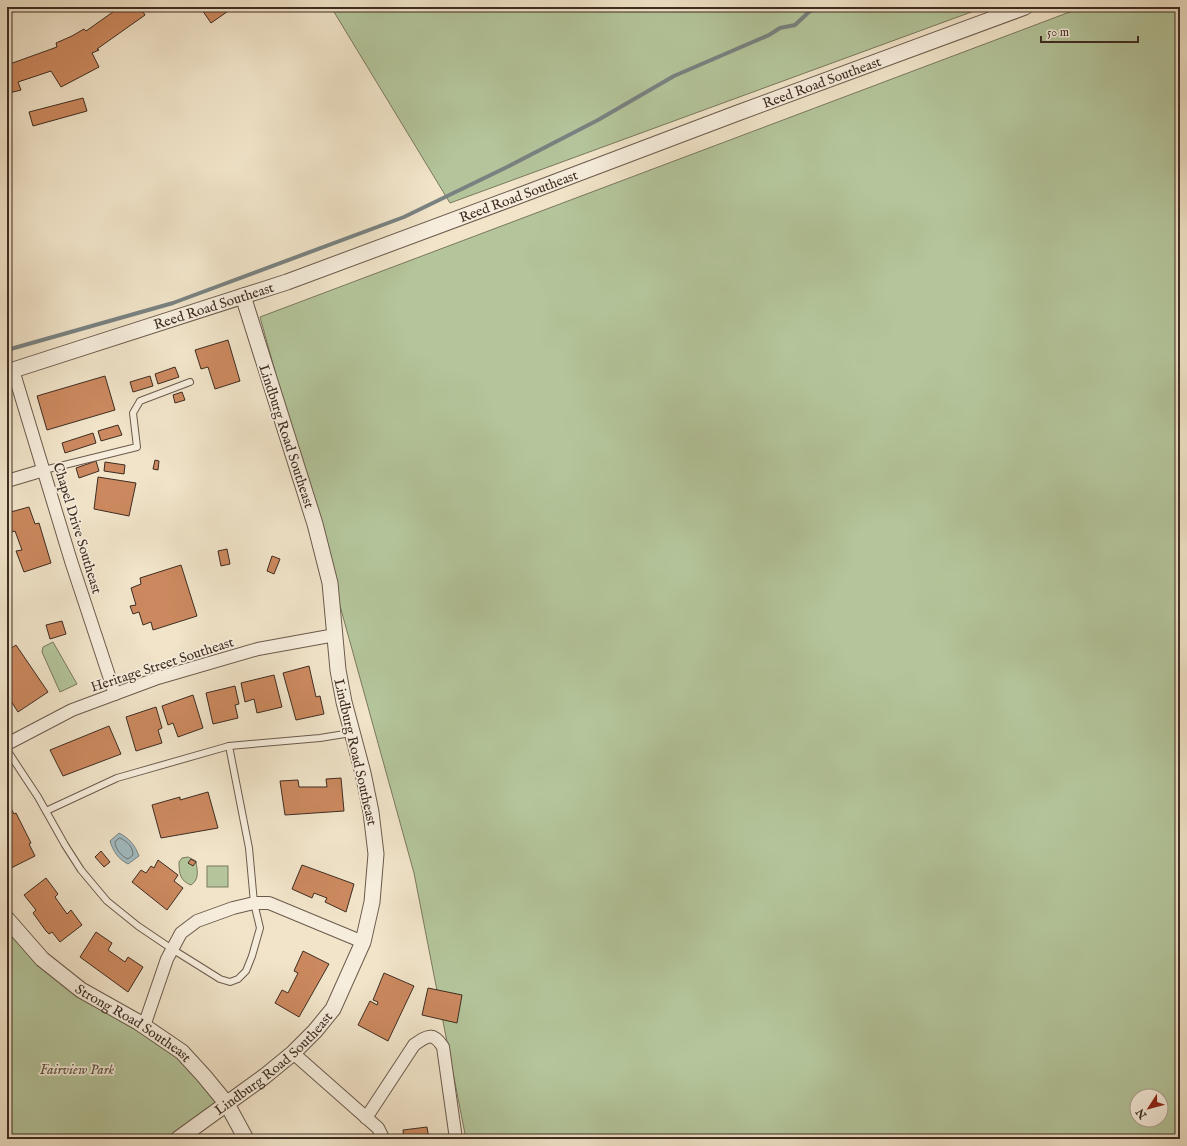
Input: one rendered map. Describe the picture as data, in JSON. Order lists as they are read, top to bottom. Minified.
{"streets":{"street":["Reed Road Southeast","Lindburg Road Southeast","Chapel Drive Southeast","Heritage Street Southeast","Strong Road Southeast"]},"crossings":[["Reed Road Southeast","Lindburg Road Southeast"],["Reed Road Southeast","Chapel Drive Southeast"],["Lindburg Road Southeast","Heritage Street Southeast"],["Lindburg Road Southeast","Strong Road Southeast"],["Chapel Drive Southeast","Heritage Street Southeast"]],"parks":["Fairview Park"],"scale_bar":"50 m","north":"bottom left"}
